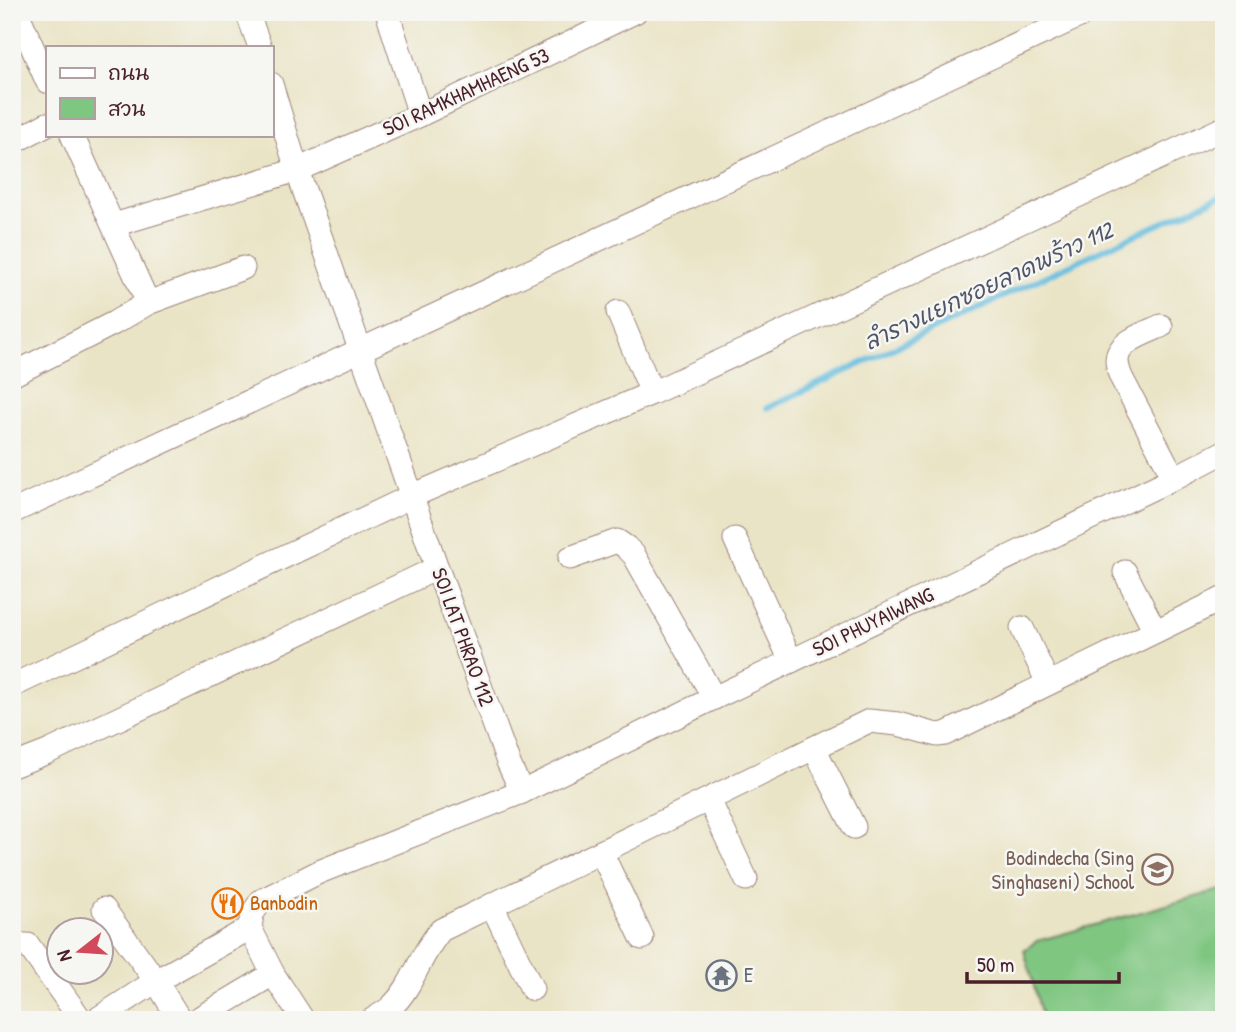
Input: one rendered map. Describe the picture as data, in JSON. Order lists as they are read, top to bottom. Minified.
{"streets":{"street":["SOI RAMKHAMHAENG 53","SOI PHUYAIWANG","SOI LAT PHRAO 112"]},"crossings":[["SOI RAMKHAMHAENG 53","SOI LAT PHRAO 112"],["SOI PHUYAIWANG","SOI LAT PHRAO 112"]],"water":["ลำรางแยกซอยลาดพร้าว 112"],"places":{"school or university":["Bodindecha (Sing Singhaseni) School"],"restaurant":["Banbodin"],"temple":["E"]},"legend":["ถนน","สวน"],"scale_bar":"50 m","north":"left"}
